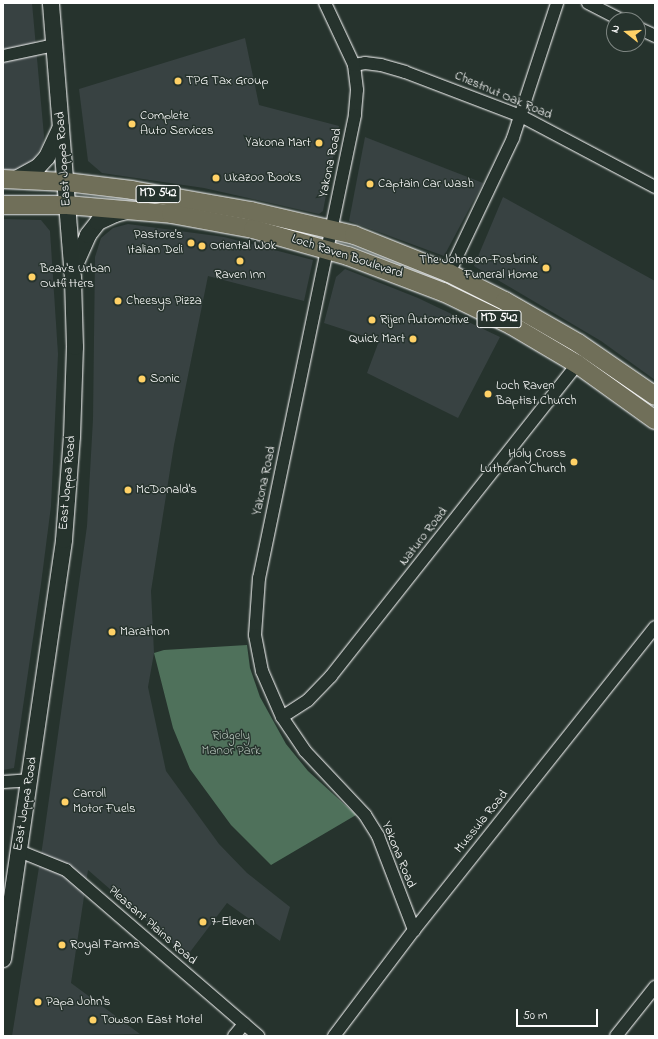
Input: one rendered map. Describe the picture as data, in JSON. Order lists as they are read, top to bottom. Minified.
{"streets":{"main road":["East Joppa Road","MD 542","Loch Raven Boulevard"],"street":["Chestnut Oak Road","Yakona Road","Naturo Road","Mussula Road","Pleasant Plains Road"]},"crossings":[["Chestnut Oak Road","Yakona Road"],["East Joppa Road","Loch Raven Boulevard"],["East Joppa Road","Pleasant Plains Road"],["Yakona Road","Loch Raven Boulevard"],["Yakona Road","Naturo Road"],["Yakona Road","Mussula Road"],["Loch Raven Boulevard","Naturo Road"]],"parks":["Ridgely Manor Park"],"places":["TPG Tax Group","Complete Auto Services","Yakona Mart","Ukazoo Books","Captain Car Wash","Pastore’s Italian Deli","Oriental Wok","Raven Inn","The Johnson-Fosbrink Funeral Home","Beav's Urban Outfitters","Cheesys Pizza","Rijen Automotive","Quick Mart","Sonic","Loch Raven Baptist Church","Holy Cross Lutheran Church","McDonald's","Marathon","Carroll Motor Fuels","7-Eleven","Royal Farms","Papa John's","Towson East Motel"],"scale_bar":"50 m","north":"left"}
